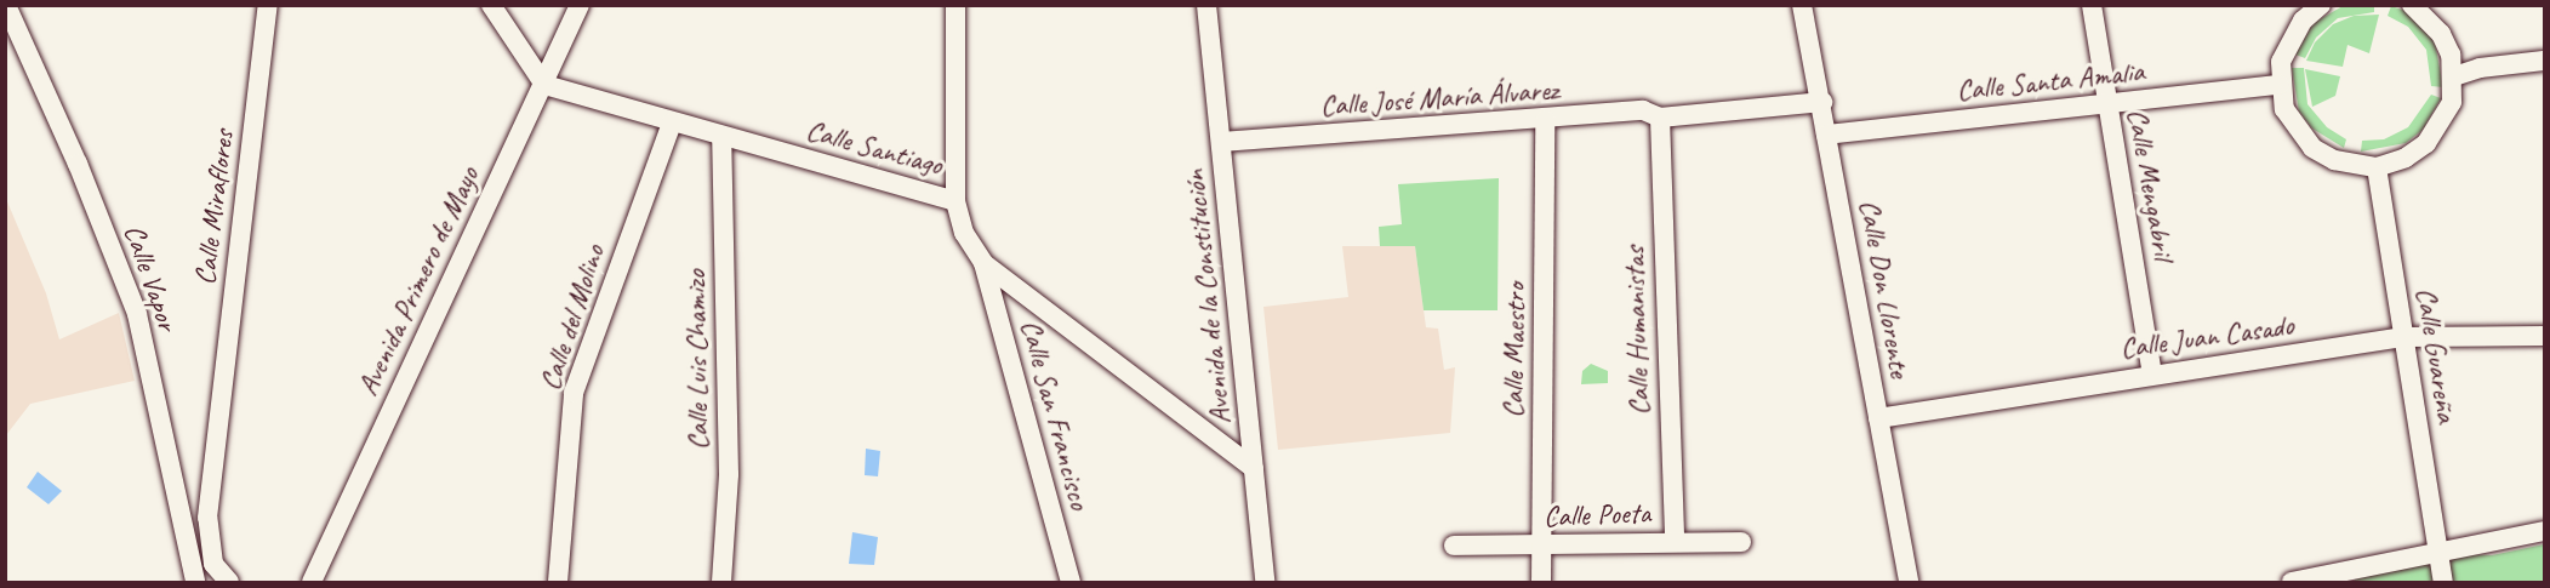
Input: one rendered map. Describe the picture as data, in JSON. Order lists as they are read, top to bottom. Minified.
{"streets":{"street":["Calle Santa Amalia","Calle José María Álvarez","Calle Santiago","Calle Mengabril","Calle Miraflores","Calle Vapor","Avenida Primero de Mayo","Calle Don Llorente","Avenida de la Constitución","Calle del Molino","Calle Humanistas","Calle Juan Casado","Calle Maestro","Calle Guareña","Calle Luis Chamizo","Calle San Francisco","Calle Poeta"]},"crossings":[["Calle Santa Amalia","Calle Mengabril"],["Calle Santa Amalia","Calle Don Llorente"],["Calle José María Álvarez","Calle Don Llorente"],["Calle José María Álvarez","Avenida de la Constitución"],["Calle José María Álvarez","Calle Humanistas"],["Calle José María Álvarez","Calle Maestro"],["Calle Santiago","Avenida Primero de Mayo"],["Calle Santiago","Avenida de la Constitución"],["Calle Santiago","Calle del Molino"],["Calle Santiago","Calle Luis Chamizo"],["Calle Santiago","Calle San Francisco"],["Calle Mengabril","Calle Juan Casado"],["Calle Don Llorente","Calle Juan Casado"],["Calle Humanistas","Calle Poeta"],["Calle Juan Casado","Calle Guareña"],["Calle Maestro","Calle Poeta"]]}
